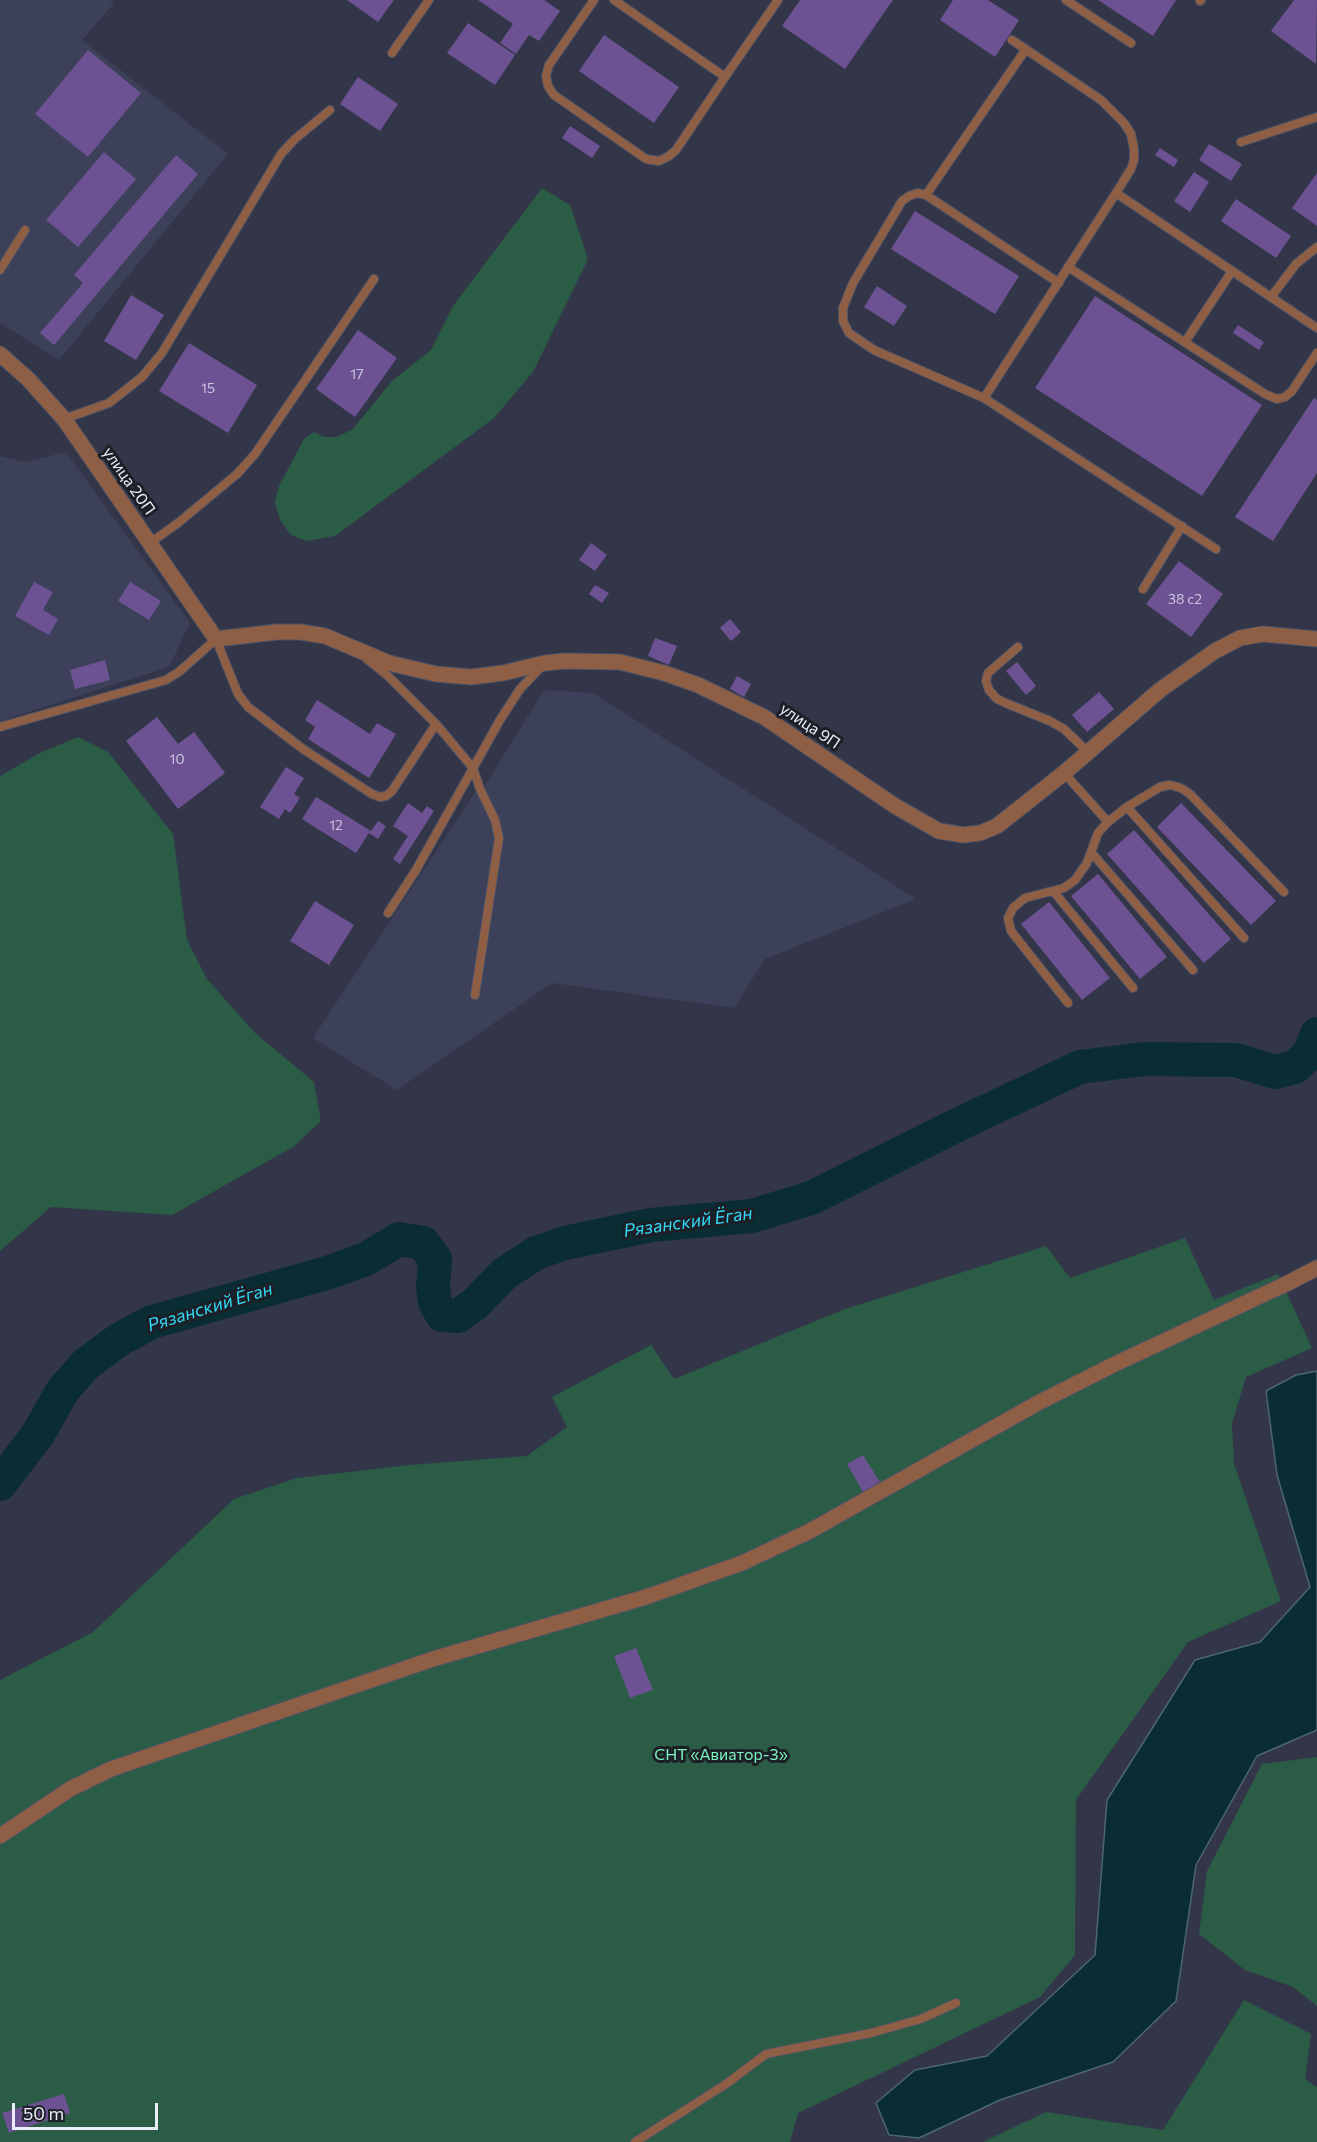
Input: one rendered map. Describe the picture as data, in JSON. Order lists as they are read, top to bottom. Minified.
{"streets":{"street":["улица 20П","улица 9П"]},"crossings":[["улица 20П","улица 9П"]],"water":["Рязанский Ёган"],"parks":["СНТ «Авиатор-3»"],"house_numbers":["17","15","38 с2","10","12"],"scale_bar":"50 m"}
